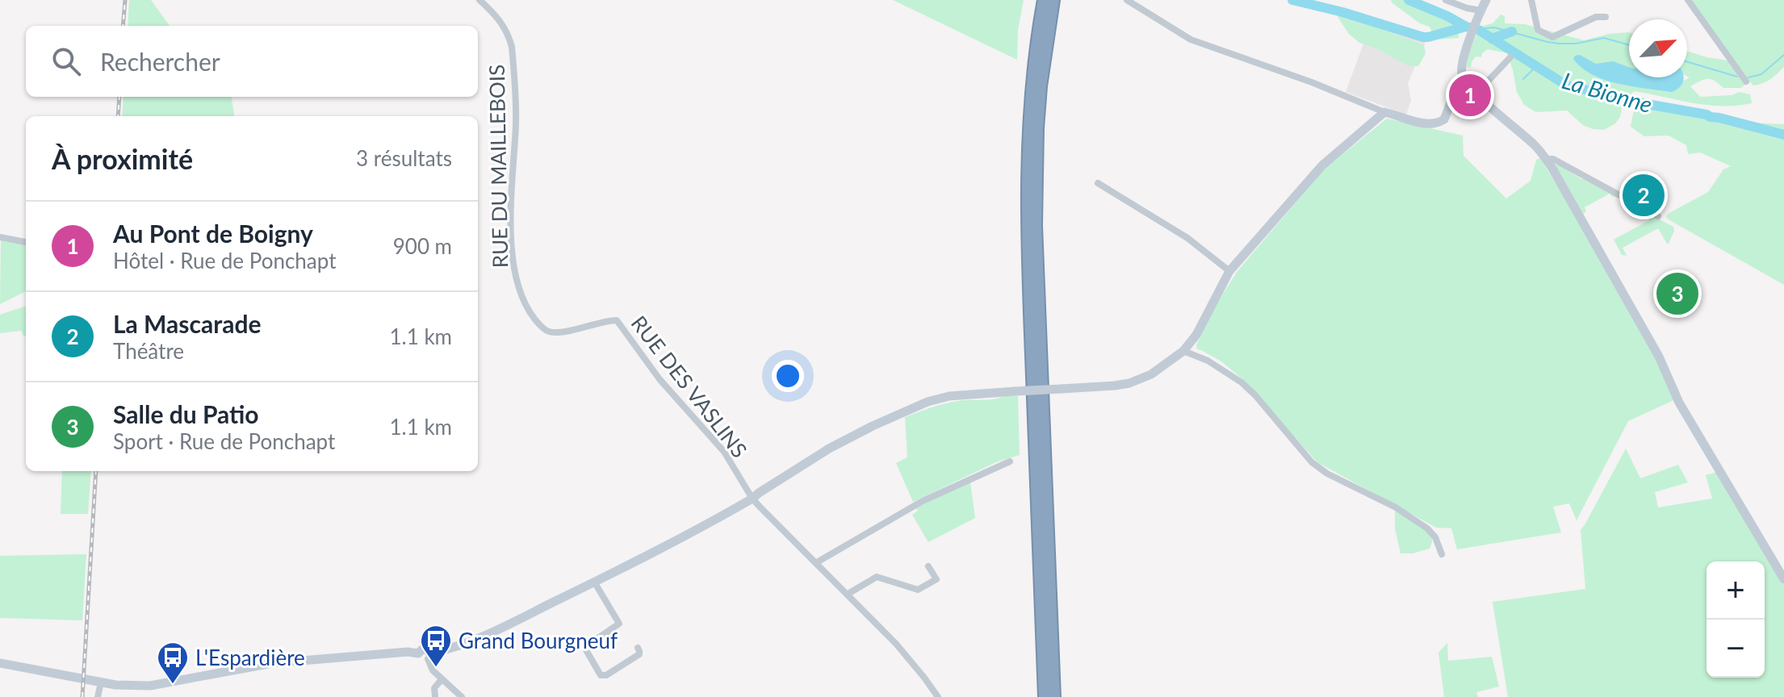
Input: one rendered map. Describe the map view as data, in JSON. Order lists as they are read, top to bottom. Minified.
{"streets":{"street":["RUE DU MAILLEBOIS","RUE DES VASLINS"]},"crossings":[["RUE DU MAILLEBOIS","RUE DES VASLINS"]],"water":["La Bionne"],"places":{"bus stop":["Grand Bourgneuf","L'Espardière"]},"north":"top right","page":{"search":"Rechercher","pins":["1","2","3"],"heading":["À proximité","3 résultats"],"list":[{"mark":"1","name":"Au Pont de Boigny","note":"Hôtel · Rue de Ponchapt","value":"900 m"},{"mark":"2","name":"La Mascarade","note":"Théâtre","value":"1.1 km"},{"mark":"3","name":"Salle du Patio","note":"Sport · Rue de Ponchapt","value":"1.1 km"}],"map_buttons":["+","−"]}}
